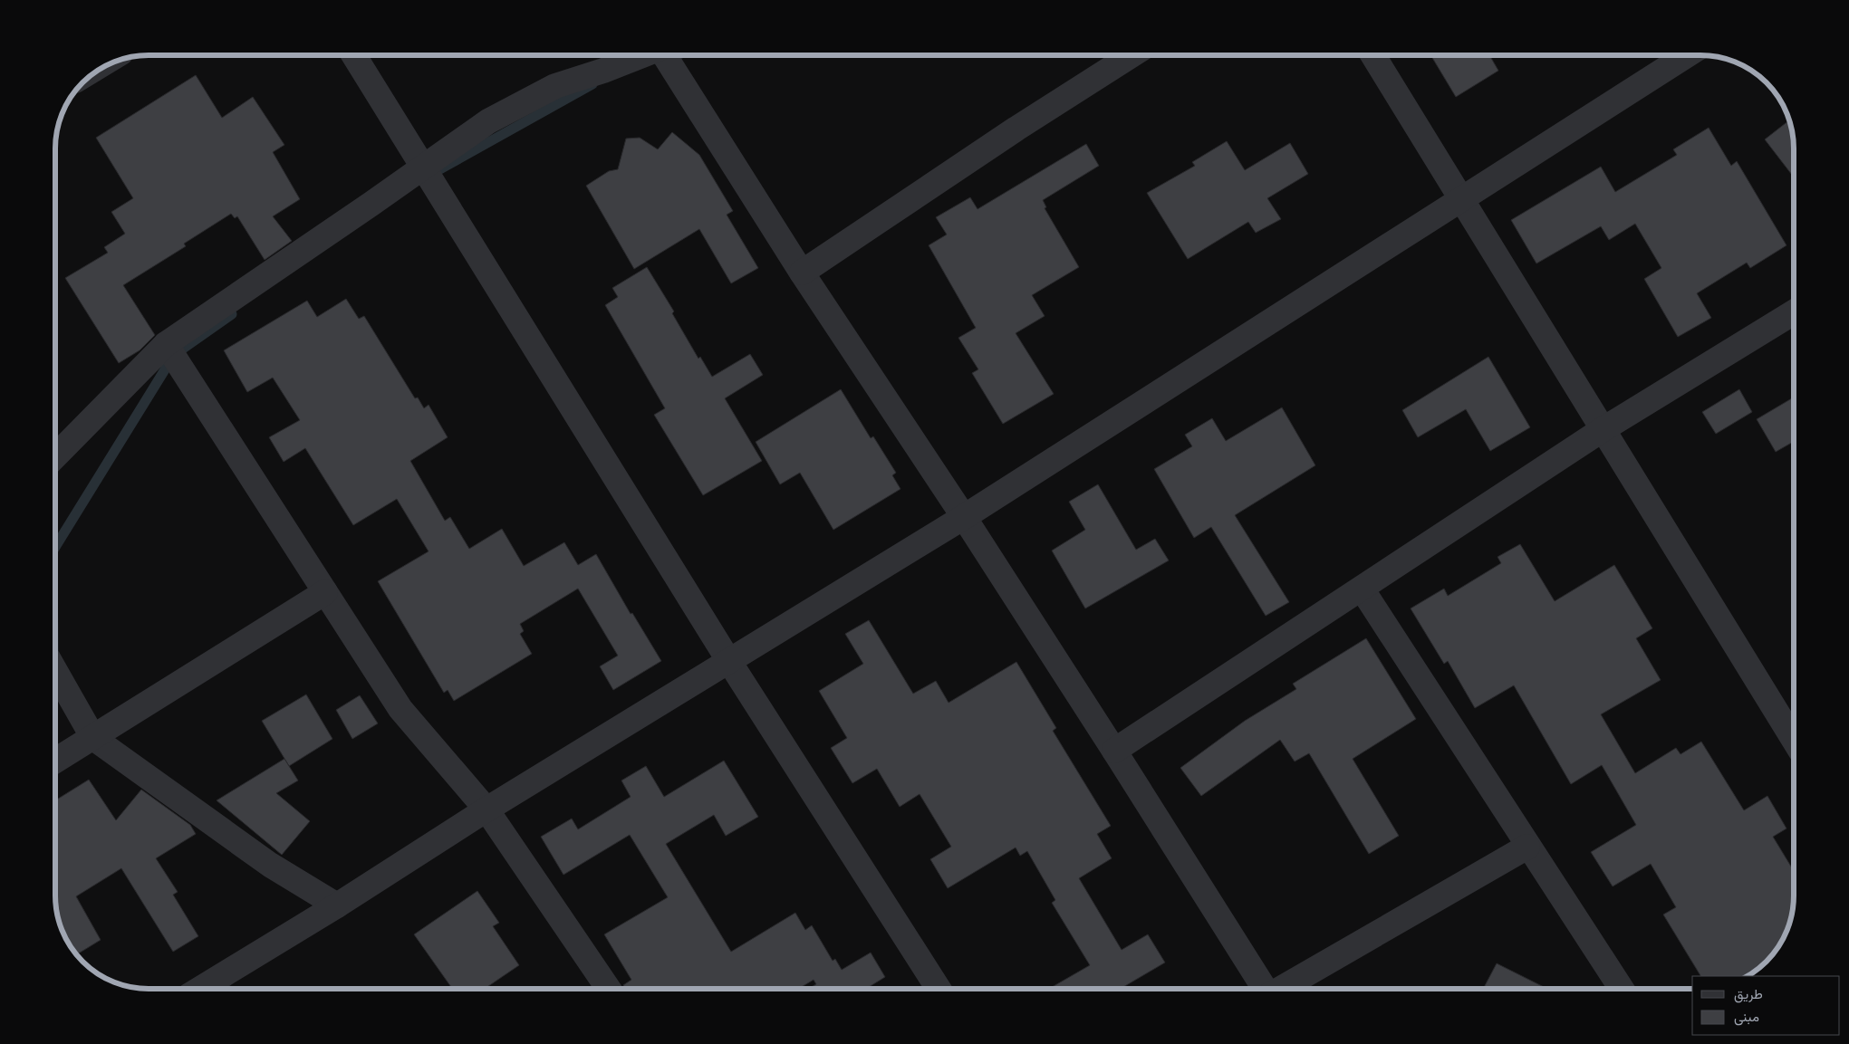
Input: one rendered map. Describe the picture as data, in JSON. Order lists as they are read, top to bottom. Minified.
{"legend":["طريق","مبنى"]}
